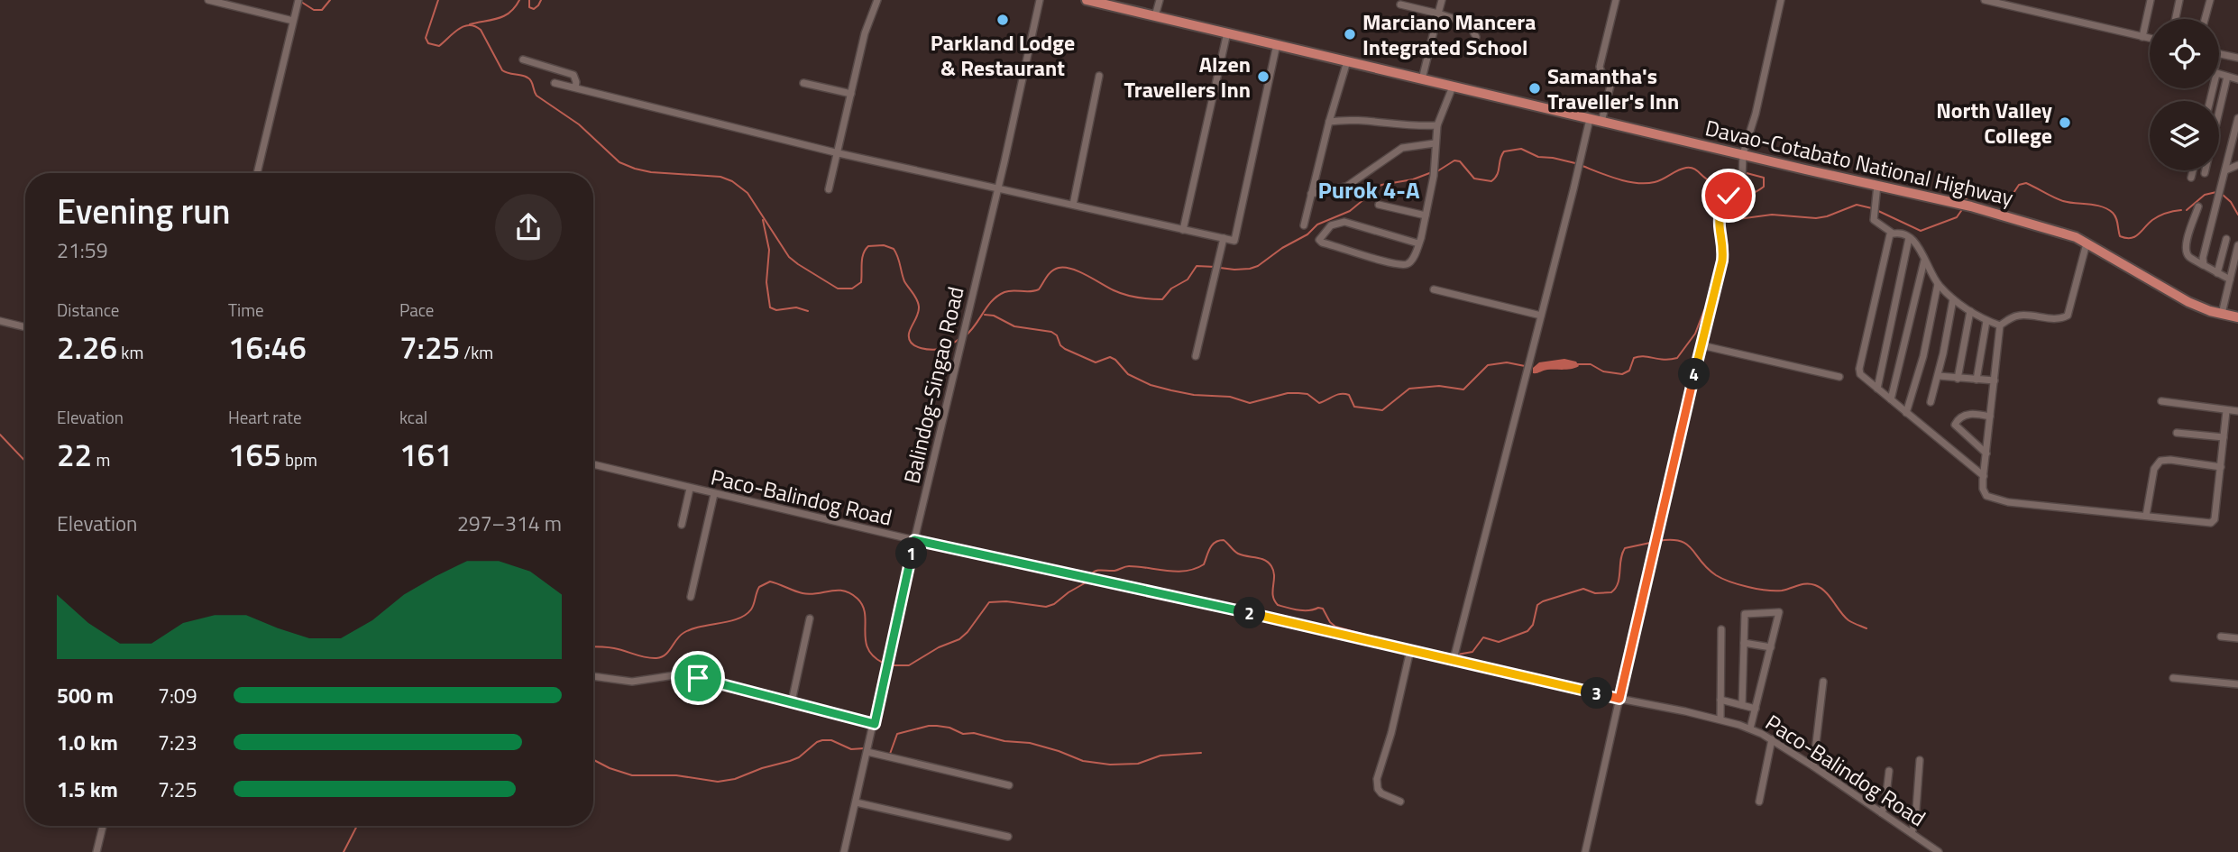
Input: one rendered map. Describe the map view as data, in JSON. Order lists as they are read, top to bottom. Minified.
{"streets":{"highway":["Davao-Cotabato National Highway"],"street":["Balindog-Singao Road","Paco-Balindog Road"]},"crossings":[["Balindog-Singao Road","Paco-Balindog Road"]],"districts":["Purok 4-A"],"places":["Parkland Lodge & Restaurant","Marciano Mancera Integrated School","Alzen Travellers Inn","Samantha's Traveller's Inn","North Valley College"],"page":{"heading":["Evening run","21:59"],"stats":[["Distance","2.26 km"],["Time","16:46"],["Pace","7:25 /km"],["Elevation","22 m"],["Heart rate","165 bpm"],["kcal","161"]],"pins":["4","1","2","3"],"chart":["Elevation","297–314 m"],"list":[{"name":"500 m","note":"7:09"},{"name":"1.0 km","note":"7:23"},{"name":"1.5 km","note":"7:25"}]}}
